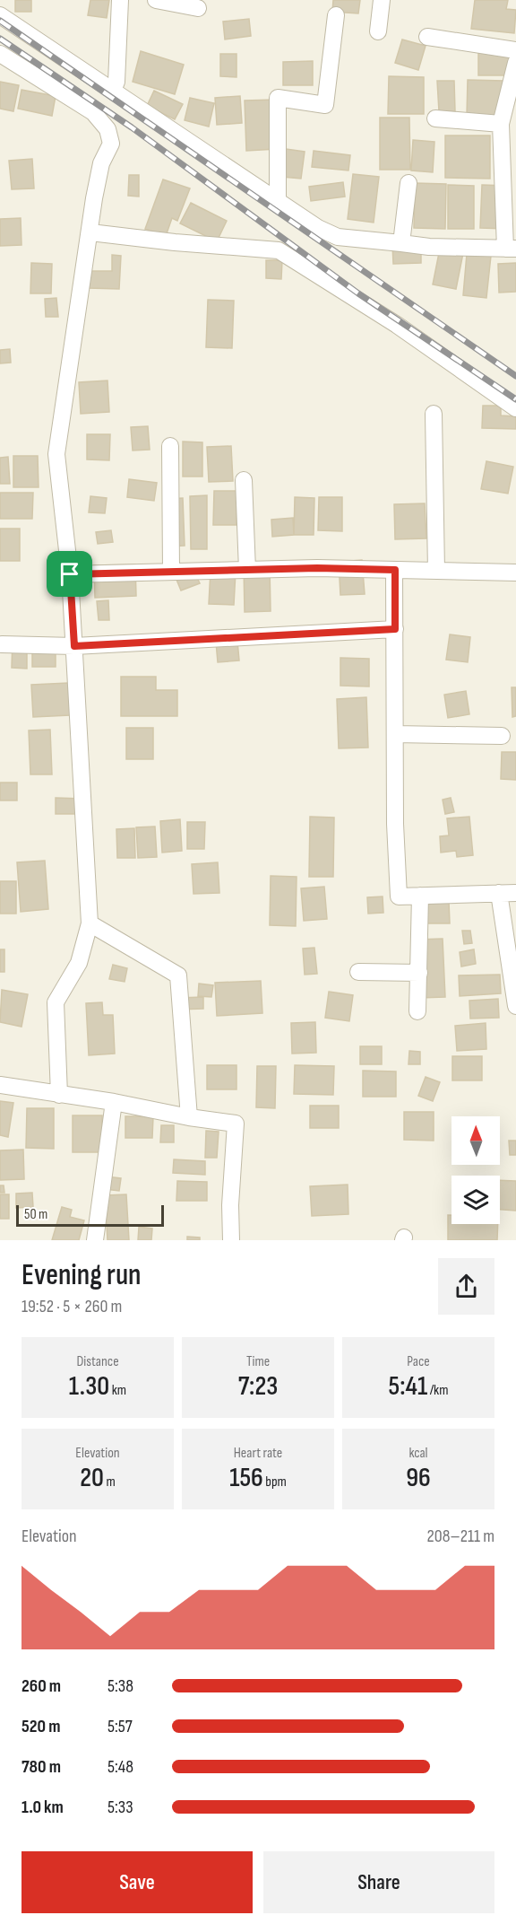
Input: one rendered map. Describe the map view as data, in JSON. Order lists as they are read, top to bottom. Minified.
{"scale_bar":"50 m","north":"top","page":{"scale":"50 m","heading":["Evening run","19:52 · 5 × 260 m"],"stats":[["Distance","1.30 km"],["Time","7:23"],["Pace","5:41 /km"],["Elevation","20 m"],["Heart rate","156 bpm"],["kcal","96"]],"chart":["Elevation","208–211 m"],"list":[{"name":"260 m","note":"5:38"},{"name":"520 m","note":"5:57"},{"name":"780 m","note":"5:48"},{"name":"1.0 km","note":"5:33"}],"buttons":["Save","Share"]}}
